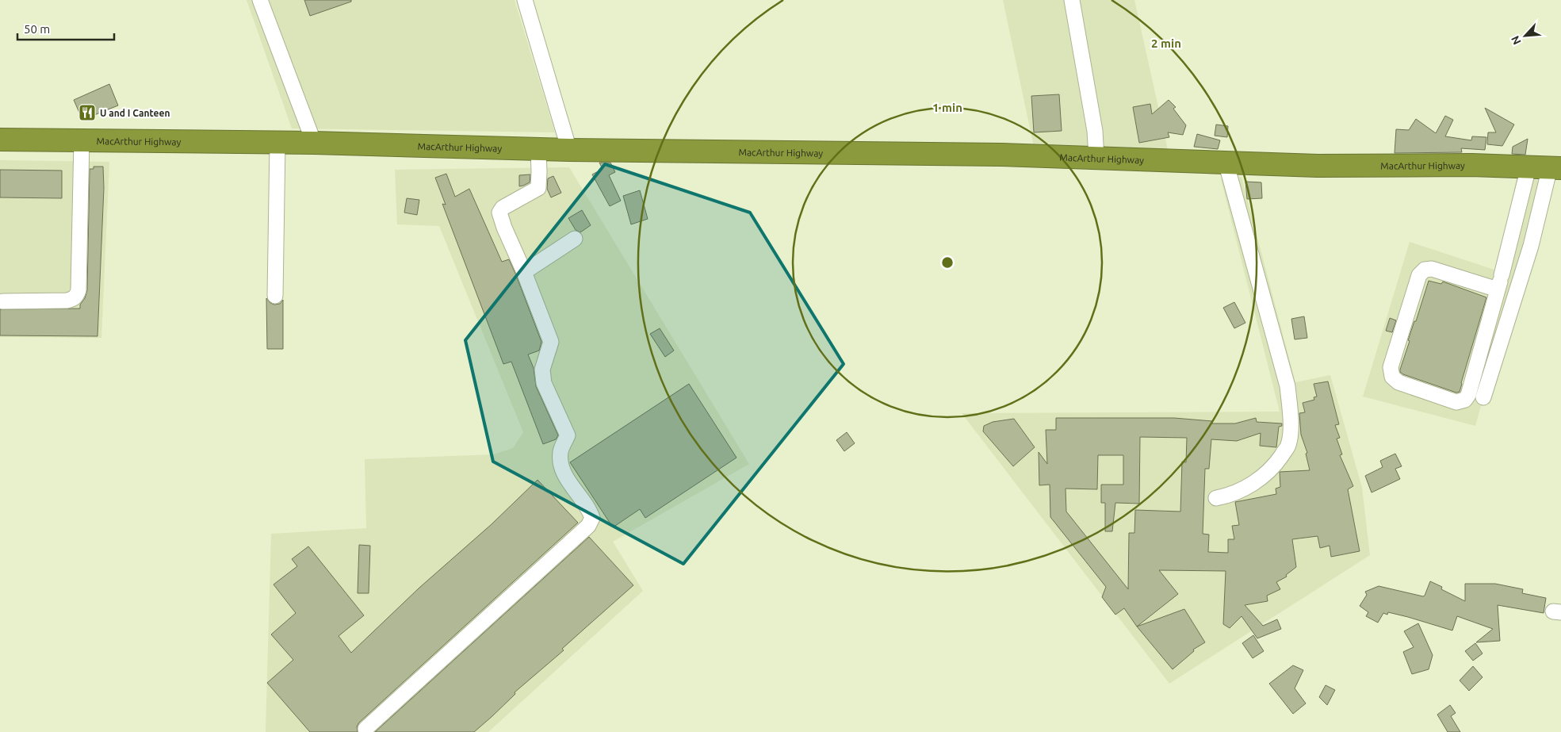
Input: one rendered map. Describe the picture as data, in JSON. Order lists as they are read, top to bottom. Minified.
{"streets":{"highway":["MacArthur Highway"]},"places":{"restaurant":["U and I Canteen"]},"scale_bar":"50 m","north":"bottom left","rings":["2 min","1 min"]}
